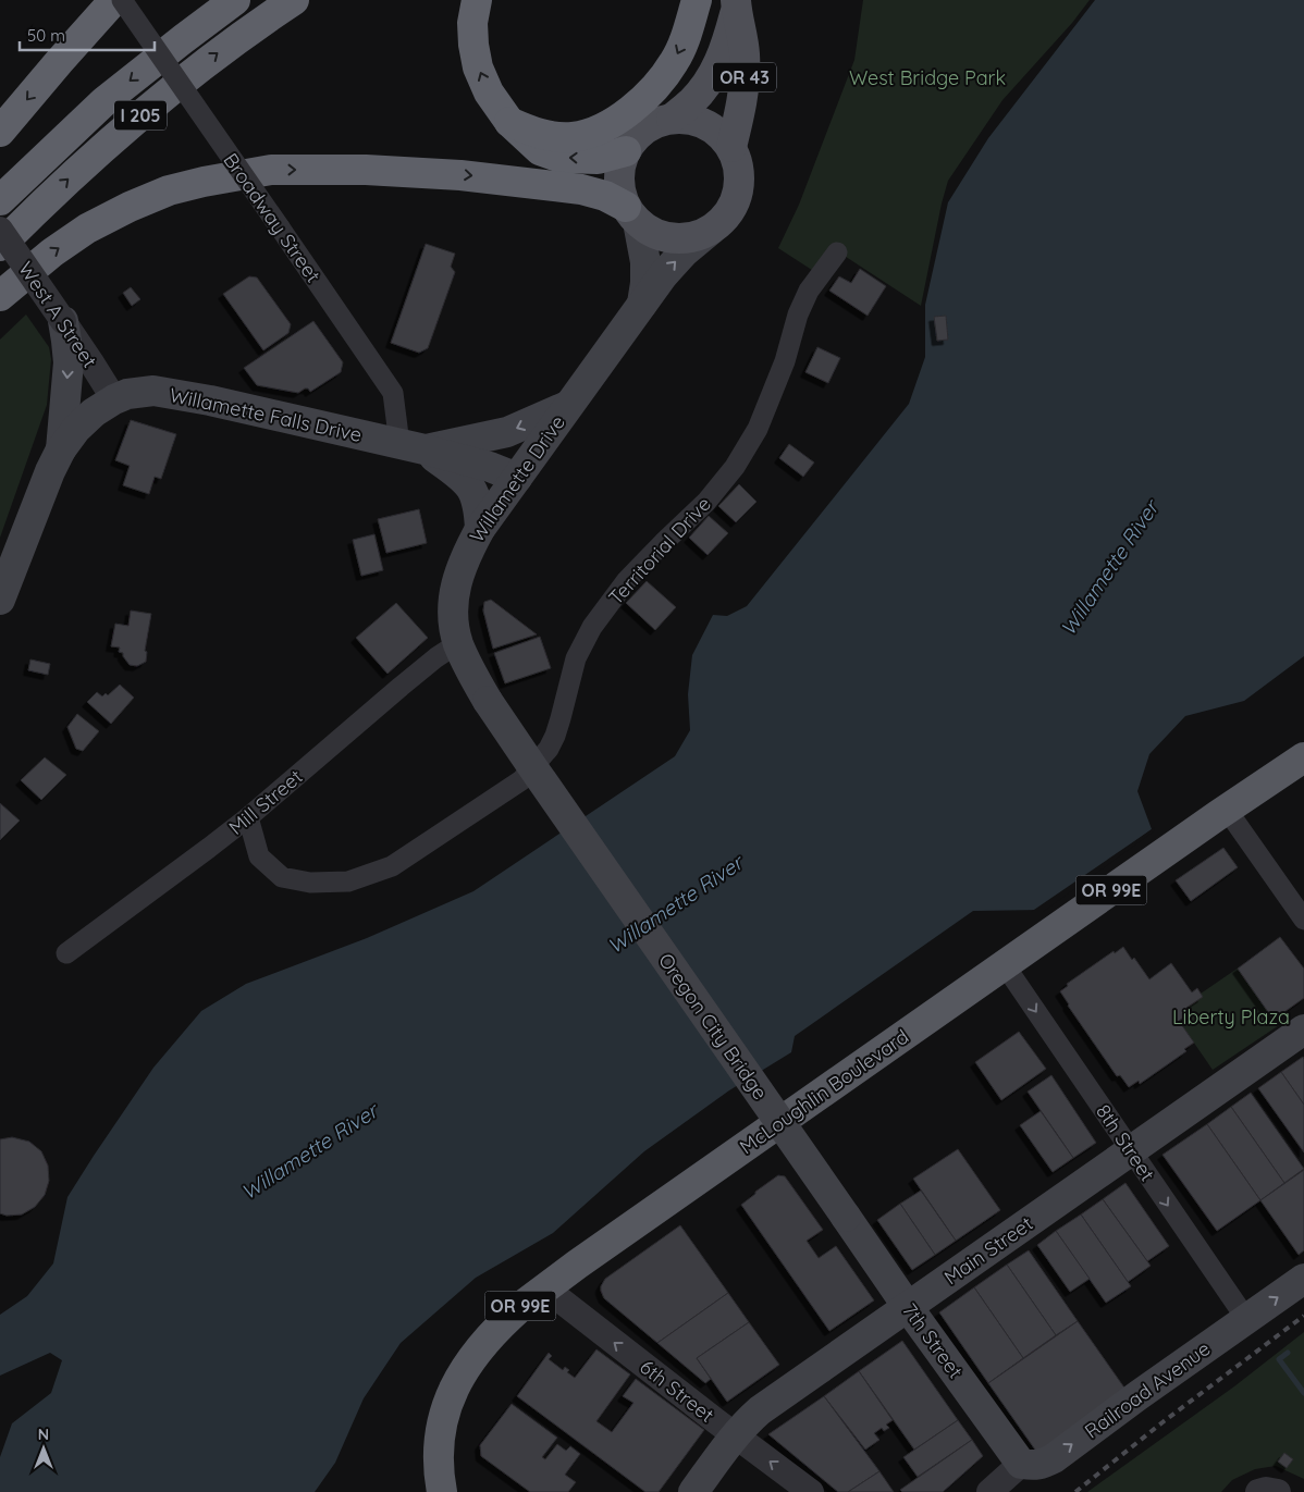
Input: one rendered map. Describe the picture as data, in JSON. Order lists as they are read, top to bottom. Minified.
{"streets":{"highway":["I 205","OR 99E","McLoughlin Boulevard"],"main road":["OR 43","Willamette Falls Drive","Willamette Drive","Oregon City Bridge","Main Street","7th Street","Railroad Avenue"],"street":["Broadway Street","West A Street","Territorial Drive","Mill Street","8th Street","6th Street"]},"crossings":[["OR 43","Willamette Drive"],["Broadway Street","Willamette Falls Drive"],["West A Street","Willamette Falls Drive"],["Willamette Falls Drive","Willamette Drive"],["Willamette Drive","Mill Street"],["Willamette Drive","Oregon City Bridge"],["Territorial Drive","Mill Street"],["Oregon City Bridge","7th Street"],["McLoughlin Boulevard","8th Street"],["McLoughlin Boulevard","6th Street"],["8th Street","Main Street"],["8th Street","Railroad Avenue"],["Main Street","7th Street"],["Main Street","6th Street"],["7th Street","Railroad Avenue"]],"one_way":["8th Street","Railroad Avenue","6th Street"],"water":["Willamette River"],"parks":["West Bridge Park","Liberty Plaza"],"scale_bar":"50 m","north":"top"}
